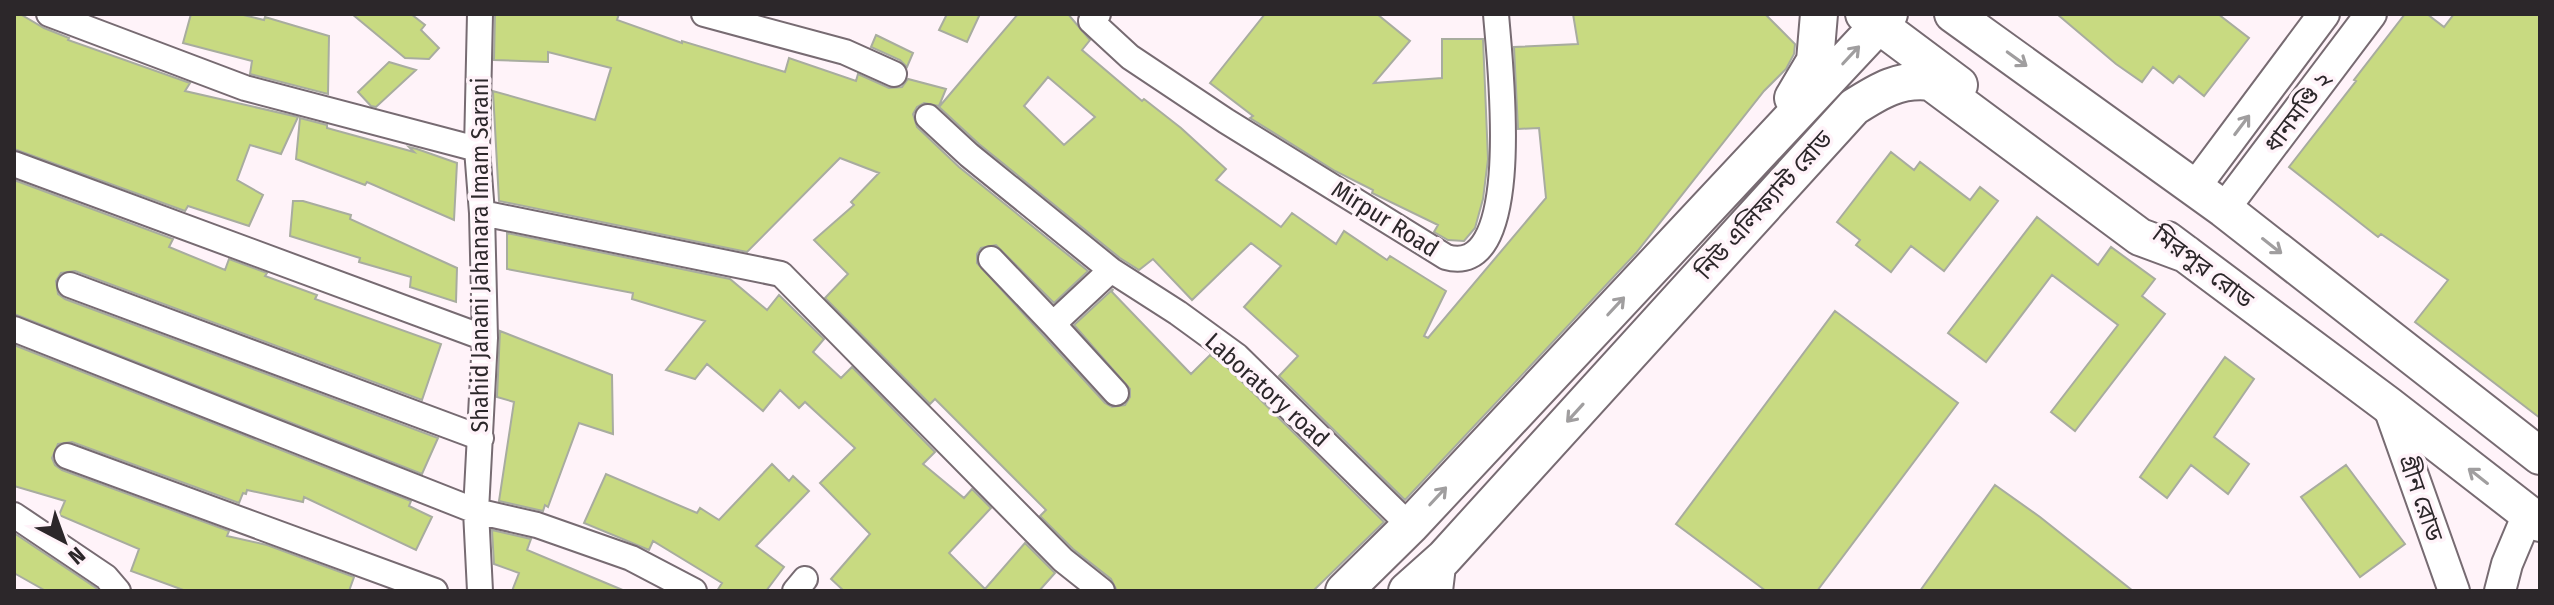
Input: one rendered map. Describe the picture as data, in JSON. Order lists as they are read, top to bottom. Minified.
{"streets":{"highway":["নিউ এলিফ্যান্ট রোড","মিরপুর রোড"],"main road":["ধানমণ্ডি ২","গ্রীন রোড"],"street":["Mirpur Road","Shahid Janani Jahanara Imam Sarani","Laboratory road"]},"crossings":[["নিউ এলিফ্যান্ট রোড","মিরপুর রোড"],["নিউ এলিফ্যান্ট রোড","Laboratory road"],["মিরপুর রোড","গ্রীন রোড"]],"north":"bottom right"}
